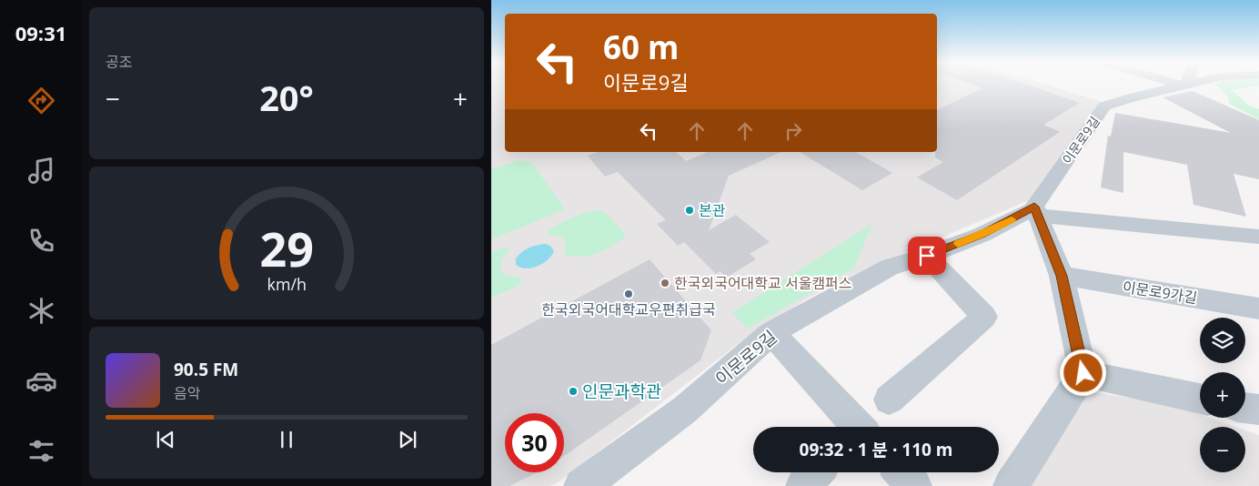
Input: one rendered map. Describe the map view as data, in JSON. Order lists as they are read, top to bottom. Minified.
{"streets":{"street":["이문로9길","이문로9가길"]},"places":["본관","한국외국어대학교 서울캠퍼스","한국외국어대학교우편취급국","인문과학관"],"page":{"tabs":"09:31","tile":"공조","turn":["60 m","이문로9길"],"heat":["−","20°","+"],"map_buttons":["+","−"],"song":["90.5 FM","음악"],"limit":"30","trip":"09:32 · 1 분 · 110 m","gauge":["29","km/h"]}}
